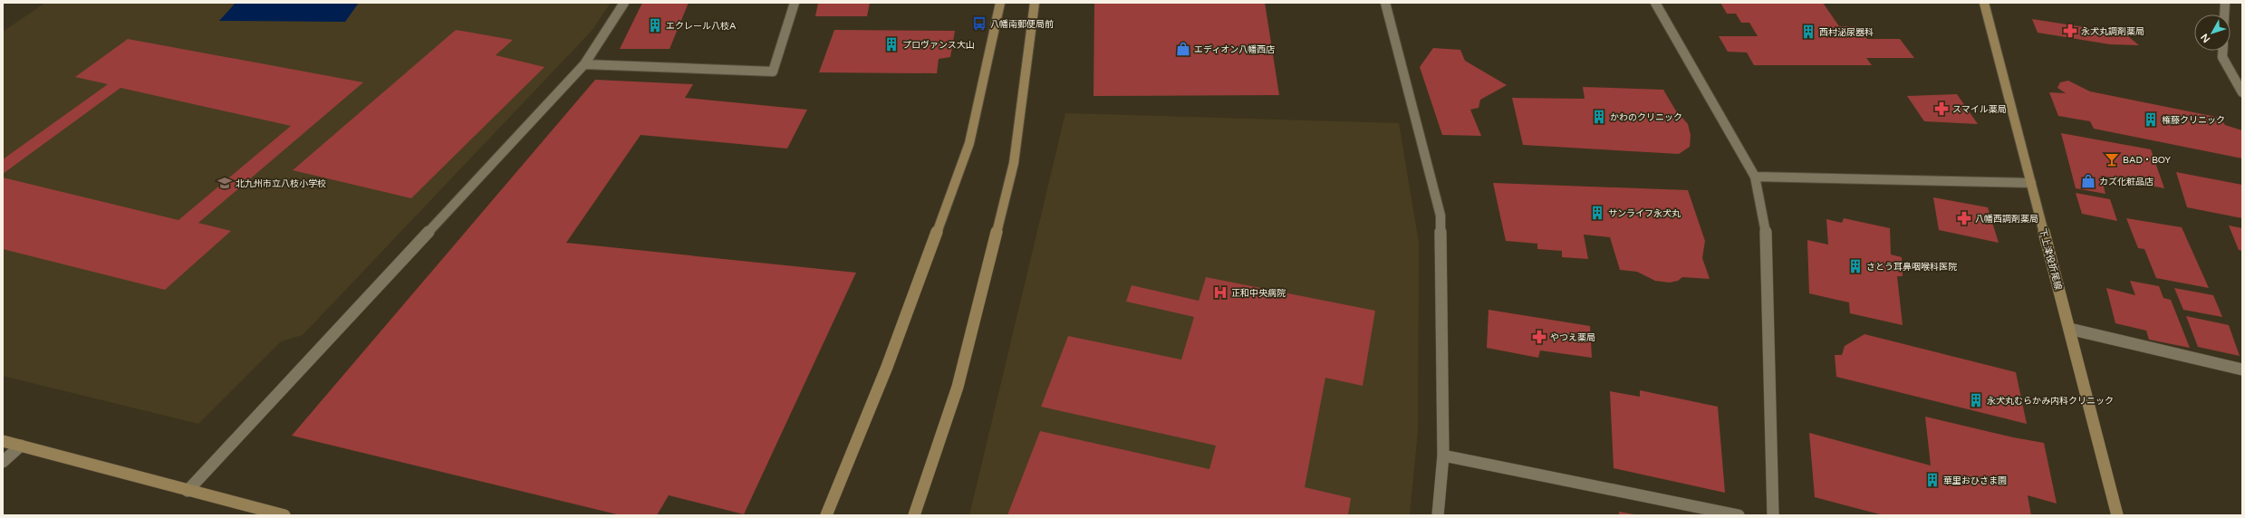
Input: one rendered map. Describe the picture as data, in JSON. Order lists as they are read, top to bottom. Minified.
{"streets":{"street":["下上津役折尾線"]},"places":{"bus stop":["八幡南郵便局前"],"building":["エクレール八枝A","西村泌尿器科","プロヴァンス大山","かわのクリニック","権藤クリニック","サンライフ永犬丸","さとう耳鼻咽喉科医院","永犬丸むらかみ内科クリニック","華里おひさま園"],"pharmacy":["永犬丸調剤薬局","スマイル薬局","八幡西調剤薬局","やつえ薬局"],"shop":["エディオン八幡西店","カズ化粧品店"],"bar":["BAD・BOY"],"school or university":["北九州市立八枝小学校"],"hospital":["正和中央病院"]},"north":"bottom left"}
